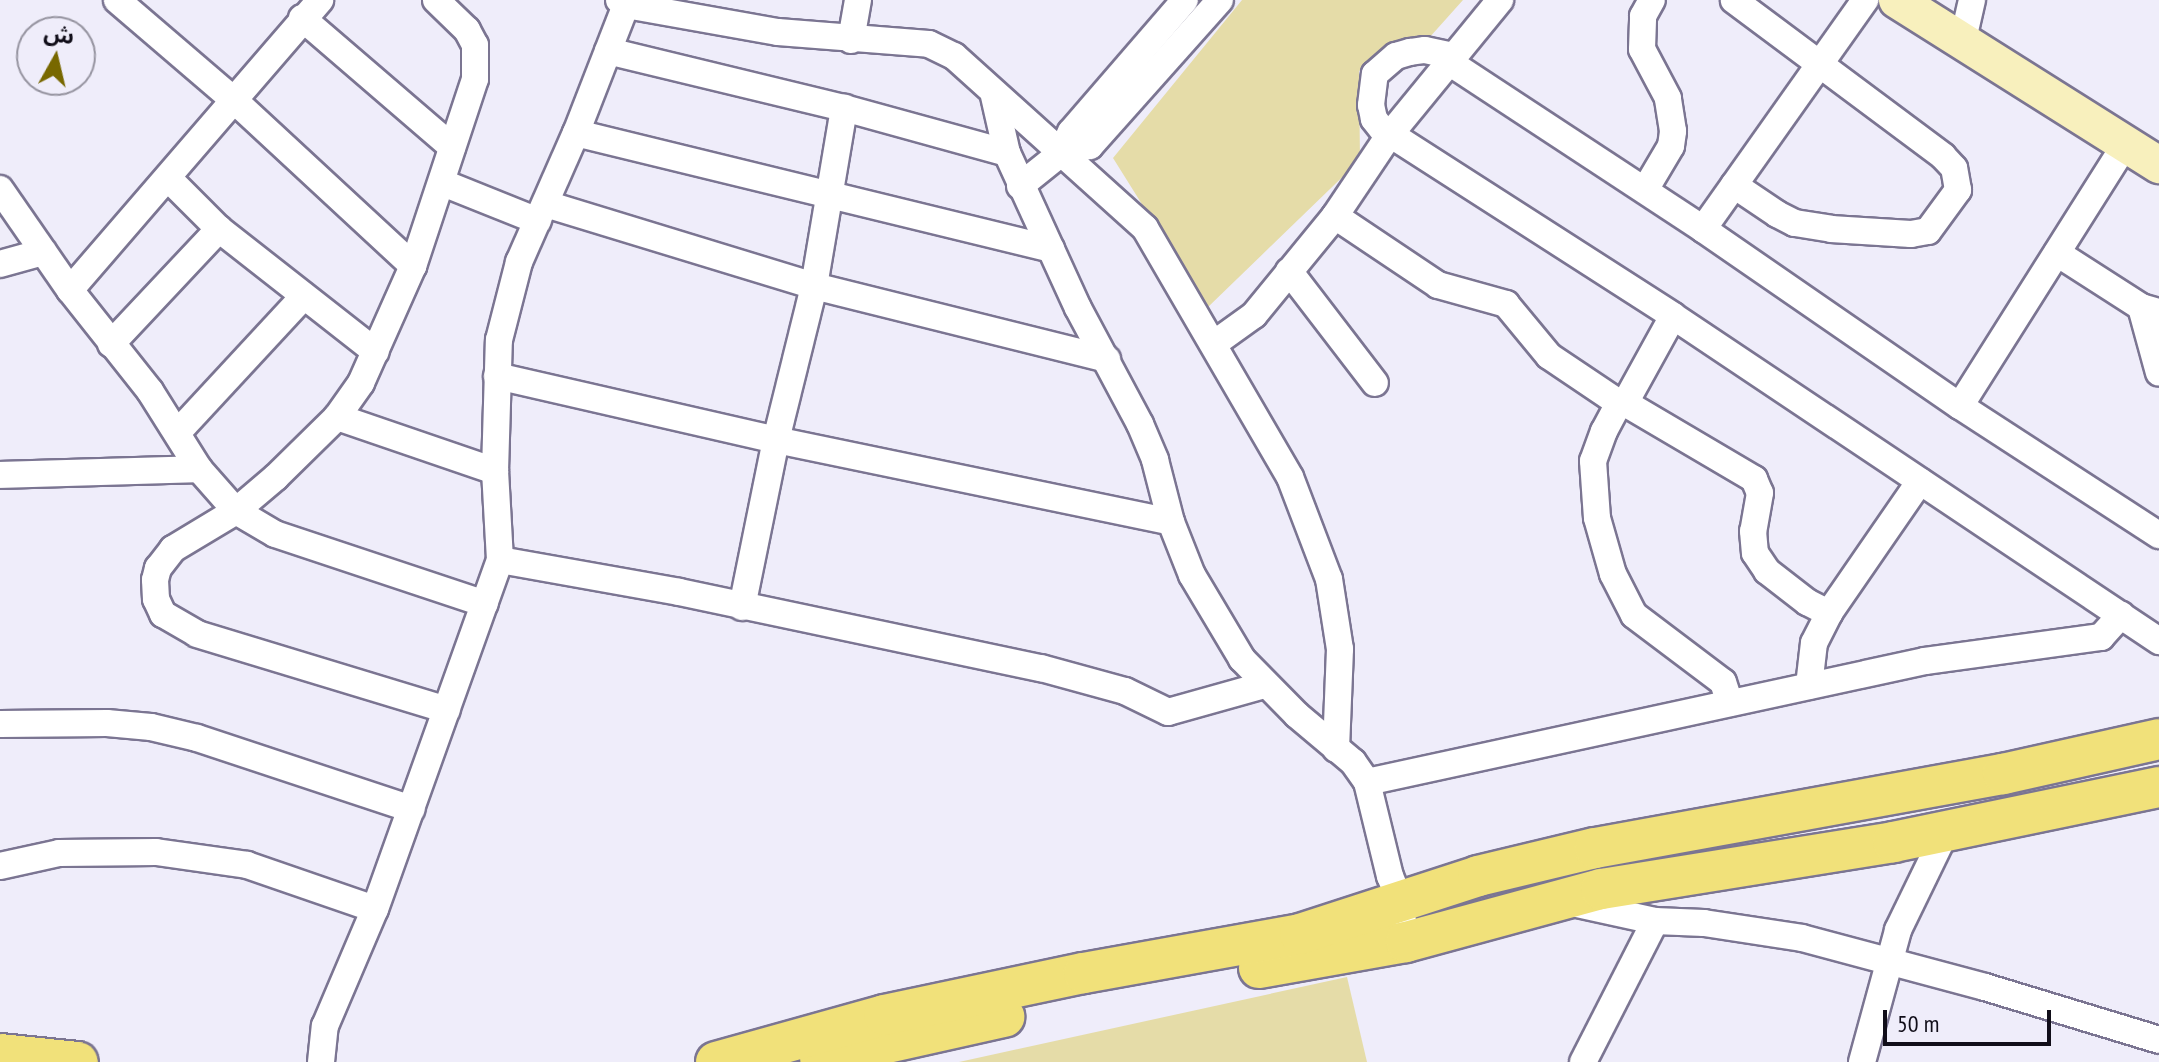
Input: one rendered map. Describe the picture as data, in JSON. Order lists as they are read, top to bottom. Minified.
{"scale_bar":"50 m","north":"top"}
